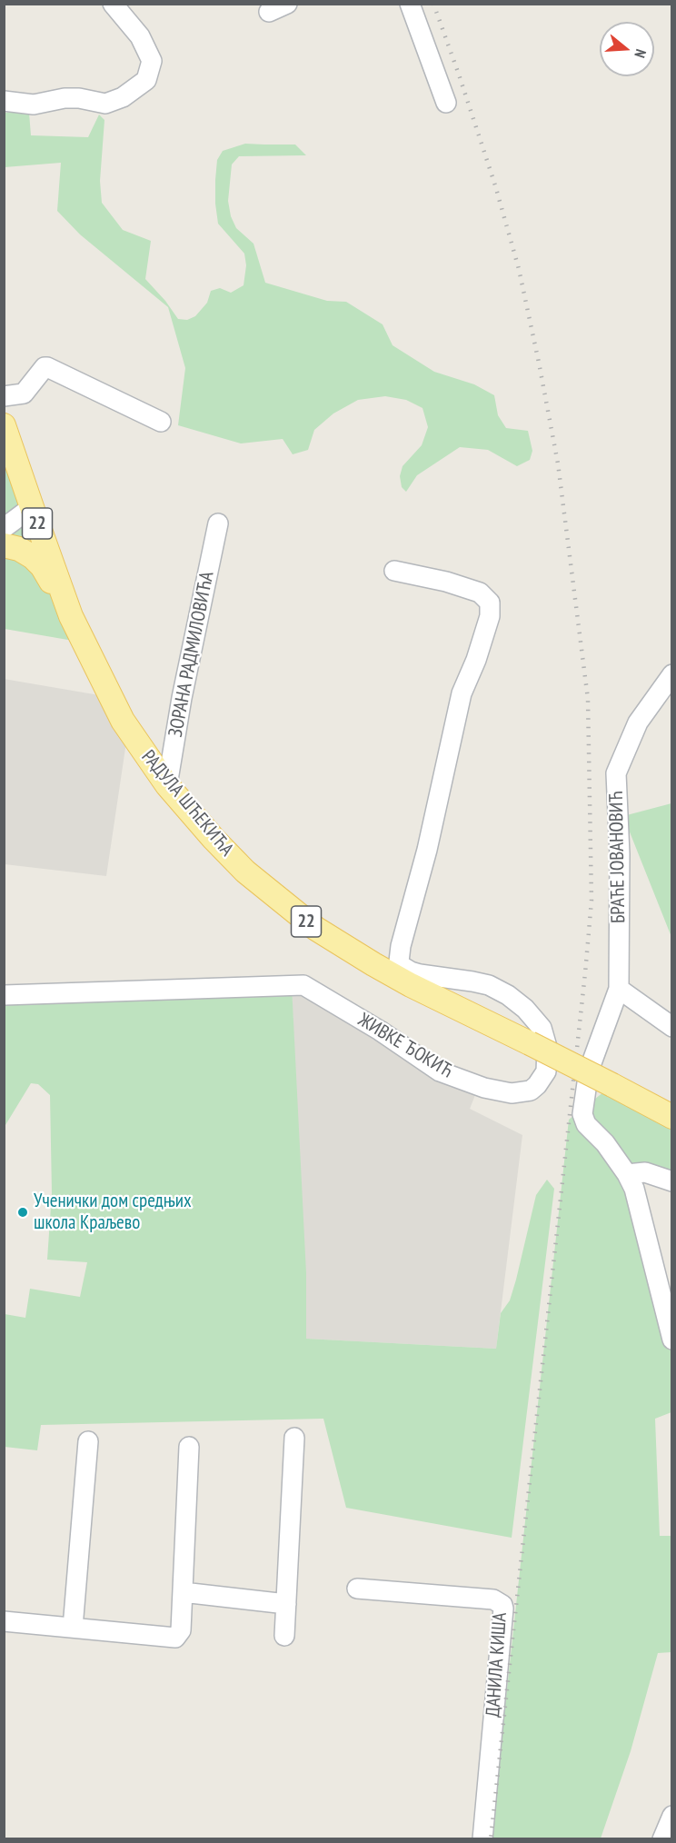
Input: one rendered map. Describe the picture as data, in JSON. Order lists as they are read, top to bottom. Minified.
{"streets":{"main road":["22","РАДУЛА ШЋЕКИЋА"],"street":["ЗОРАНА РАДМИЛОВИЋА","БРАЋЕ ЈОВАНОВИЋ","ЖИВКЕ ЂОКИЋ","ДАНИЛА КИША"]},"crossings":[["ЗОРАНА РАДМИЛОВИЋА","РАДУЛА ШЋЕКИЋА"]],"places":["Ученички дом средњих школа Краљево"],"north":"right"}
